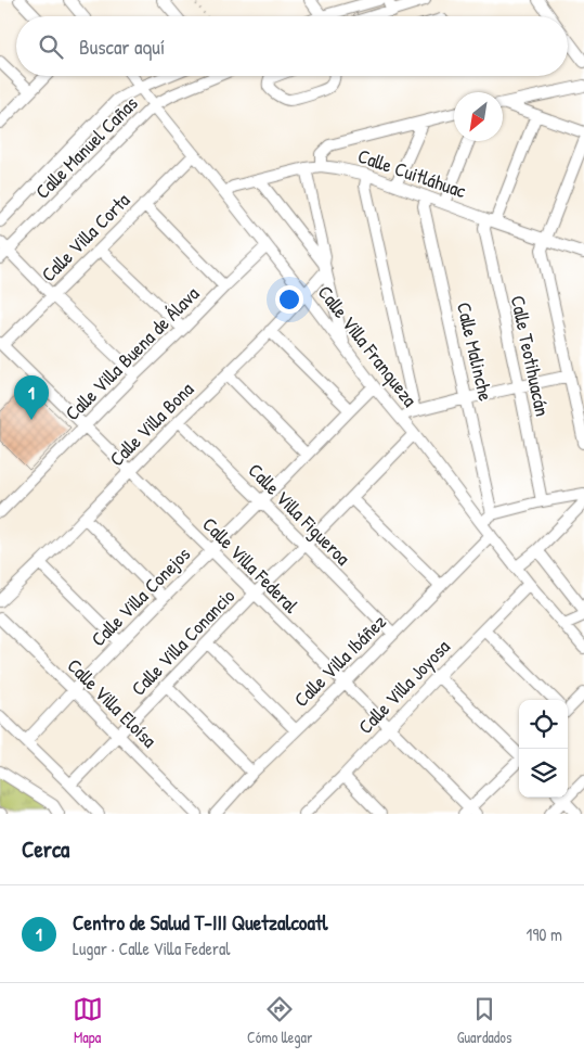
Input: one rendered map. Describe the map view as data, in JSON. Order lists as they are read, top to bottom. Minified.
{"streets":{"street":["Calle Manuel Cañas","Calle Cuitláhuac","Calle Villa Corta","Calle Villa Franqueza","Calle Malinche","Calle Villa Buena de Álava","Calle Teotihuacán","Calle Villa Bona","Calle Villa Figueroa","Calle Villa Federal","Calle Villa Conejos","Calle Villa Conancio","Calle Villa Ibáñez","Calle Villa Joyosa","Calle Villa Eloísa"]},"crossings":[["Calle Manuel Cañas","Calle Villa Franqueza"],["Calle Cuitláhuac","Calle Villa Franqueza"],["Calle Cuitláhuac","Calle Malinche"],["Calle Cuitláhuac","Calle Teotihuacán"],["Calle Villa Corta","Calle Villa Franqueza"],["Calle Villa Corta","Calle Villa Federal"],["Calle Villa Franqueza","Calle Villa Buena de Álava"],["Calle Villa Franqueza","Calle Villa Bona"],["Calle Villa Franqueza","Calle Villa Conejos"],["Calle Villa Franqueza","Calle Villa Conancio"],["Calle Villa Franqueza","Calle Villa Ibáñez"],["Calle Villa Franqueza","Calle Villa Joyosa"],["Calle Villa Buena de Álava","Calle Villa Federal"],["Calle Villa Bona","Calle Villa Figueroa"],["Calle Villa Bona","Calle Villa Federal"],["Calle Villa Figueroa","Calle Villa Conejos"],["Calle Villa Figueroa","Calle Villa Conancio"],["Calle Villa Figueroa","Calle Villa Ibáñez"],["Calle Villa Federal","Calle Villa Conejos"],["Calle Villa Federal","Calle Villa Conancio"],["Calle Villa Federal","Calle Villa Ibáñez"],["Calle Villa Federal","Calle Villa Joyosa"],["Calle Villa Conejos","Calle Villa Eloísa"],["Calle Villa Conancio","Calle Villa Eloísa"]],"north":"bottom left","page":{"search":"Buscar aquí","pins":"1","heading":"Cerca","list":[{"mark":"1","name":"Centro de Salud T-III Quetzalcoatl","note":"Lugar · Calle Villa Federal","value":"190 m"}],"nav":["Mapa","Cómo llegar","Guardados"]}}
